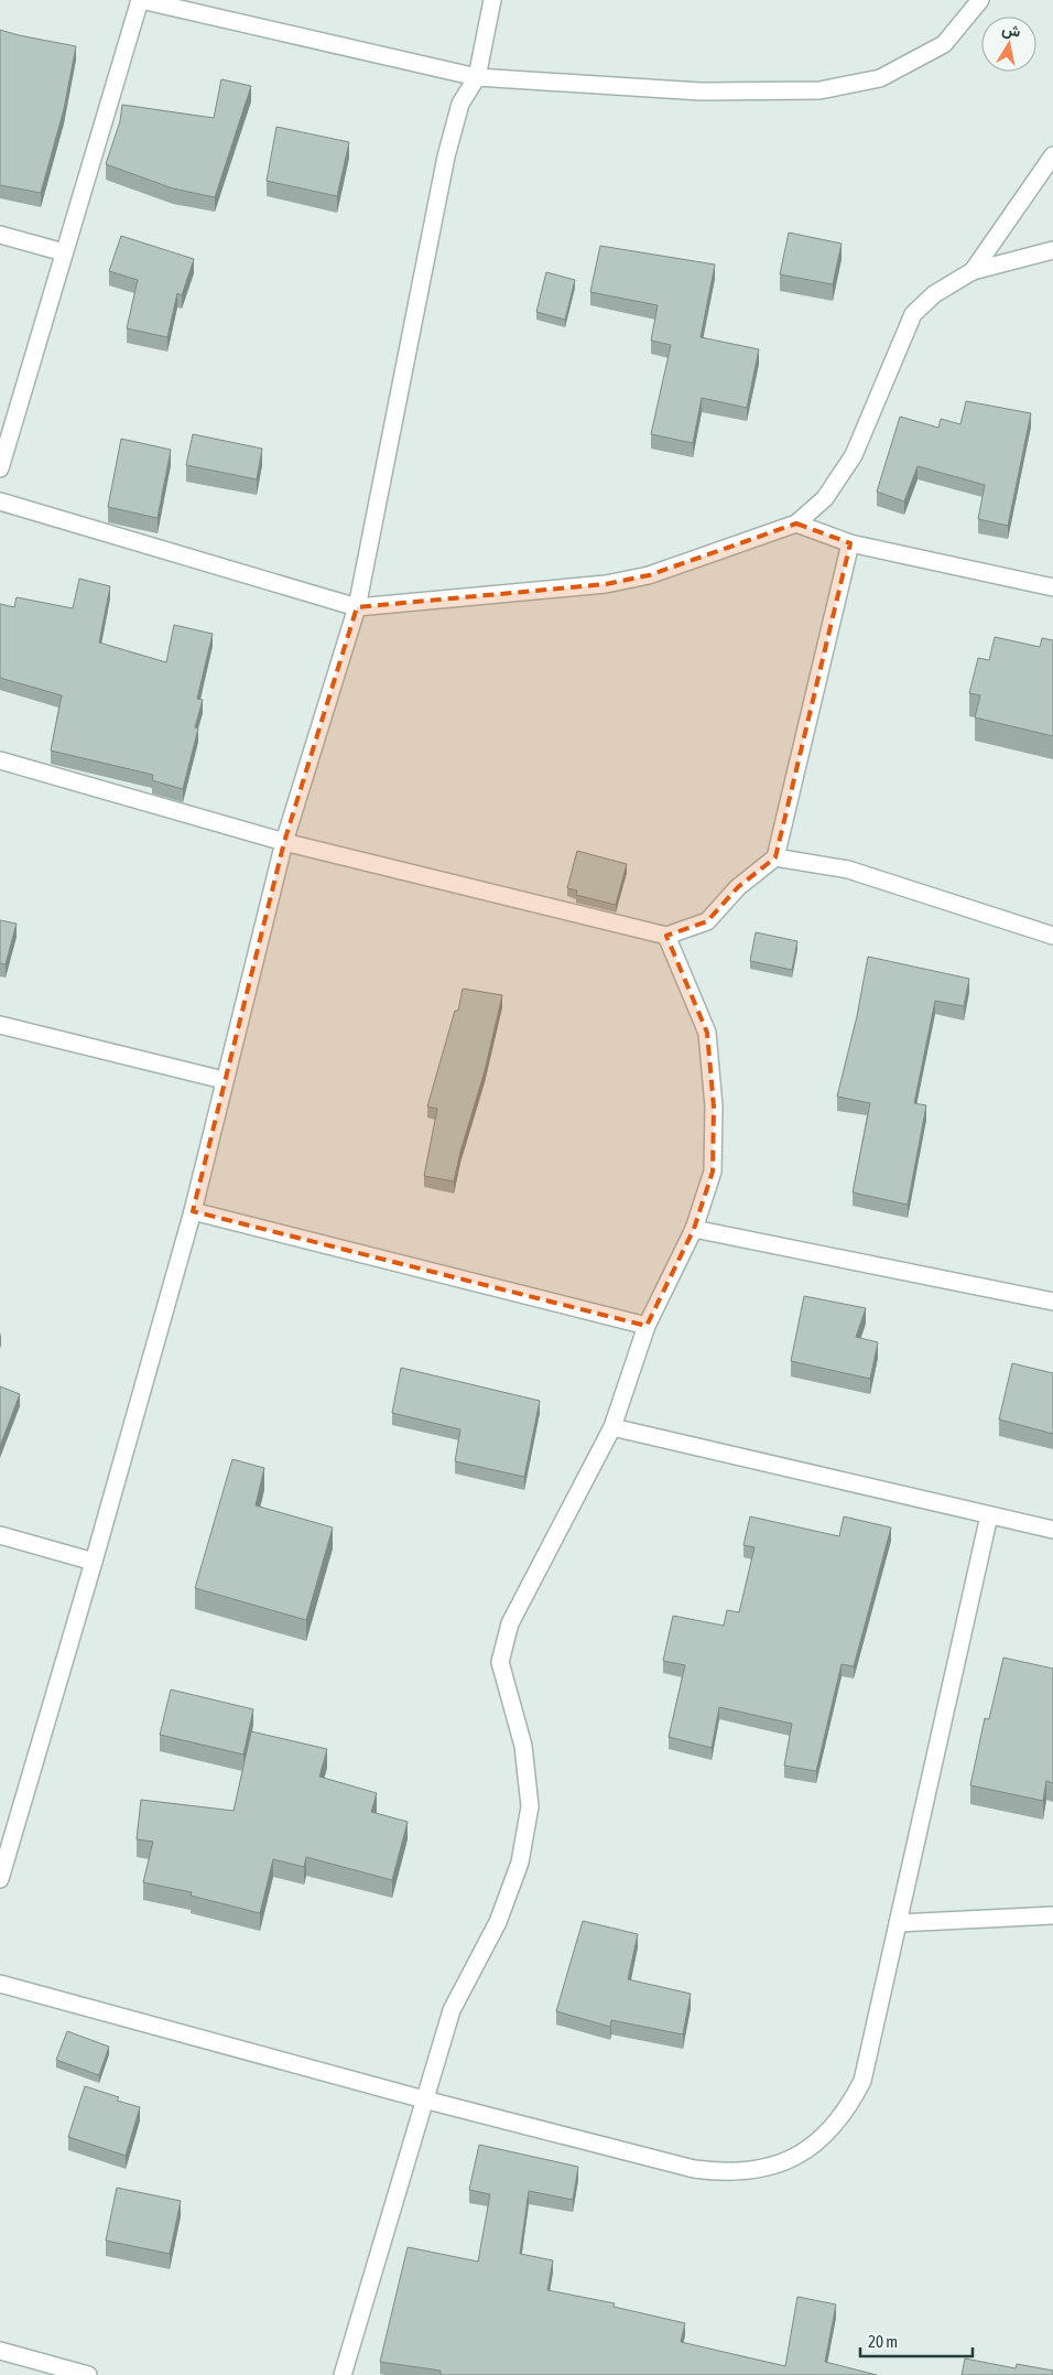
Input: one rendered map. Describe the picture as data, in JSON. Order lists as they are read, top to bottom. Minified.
{"scale_bar":"20 m","north":"top"}
